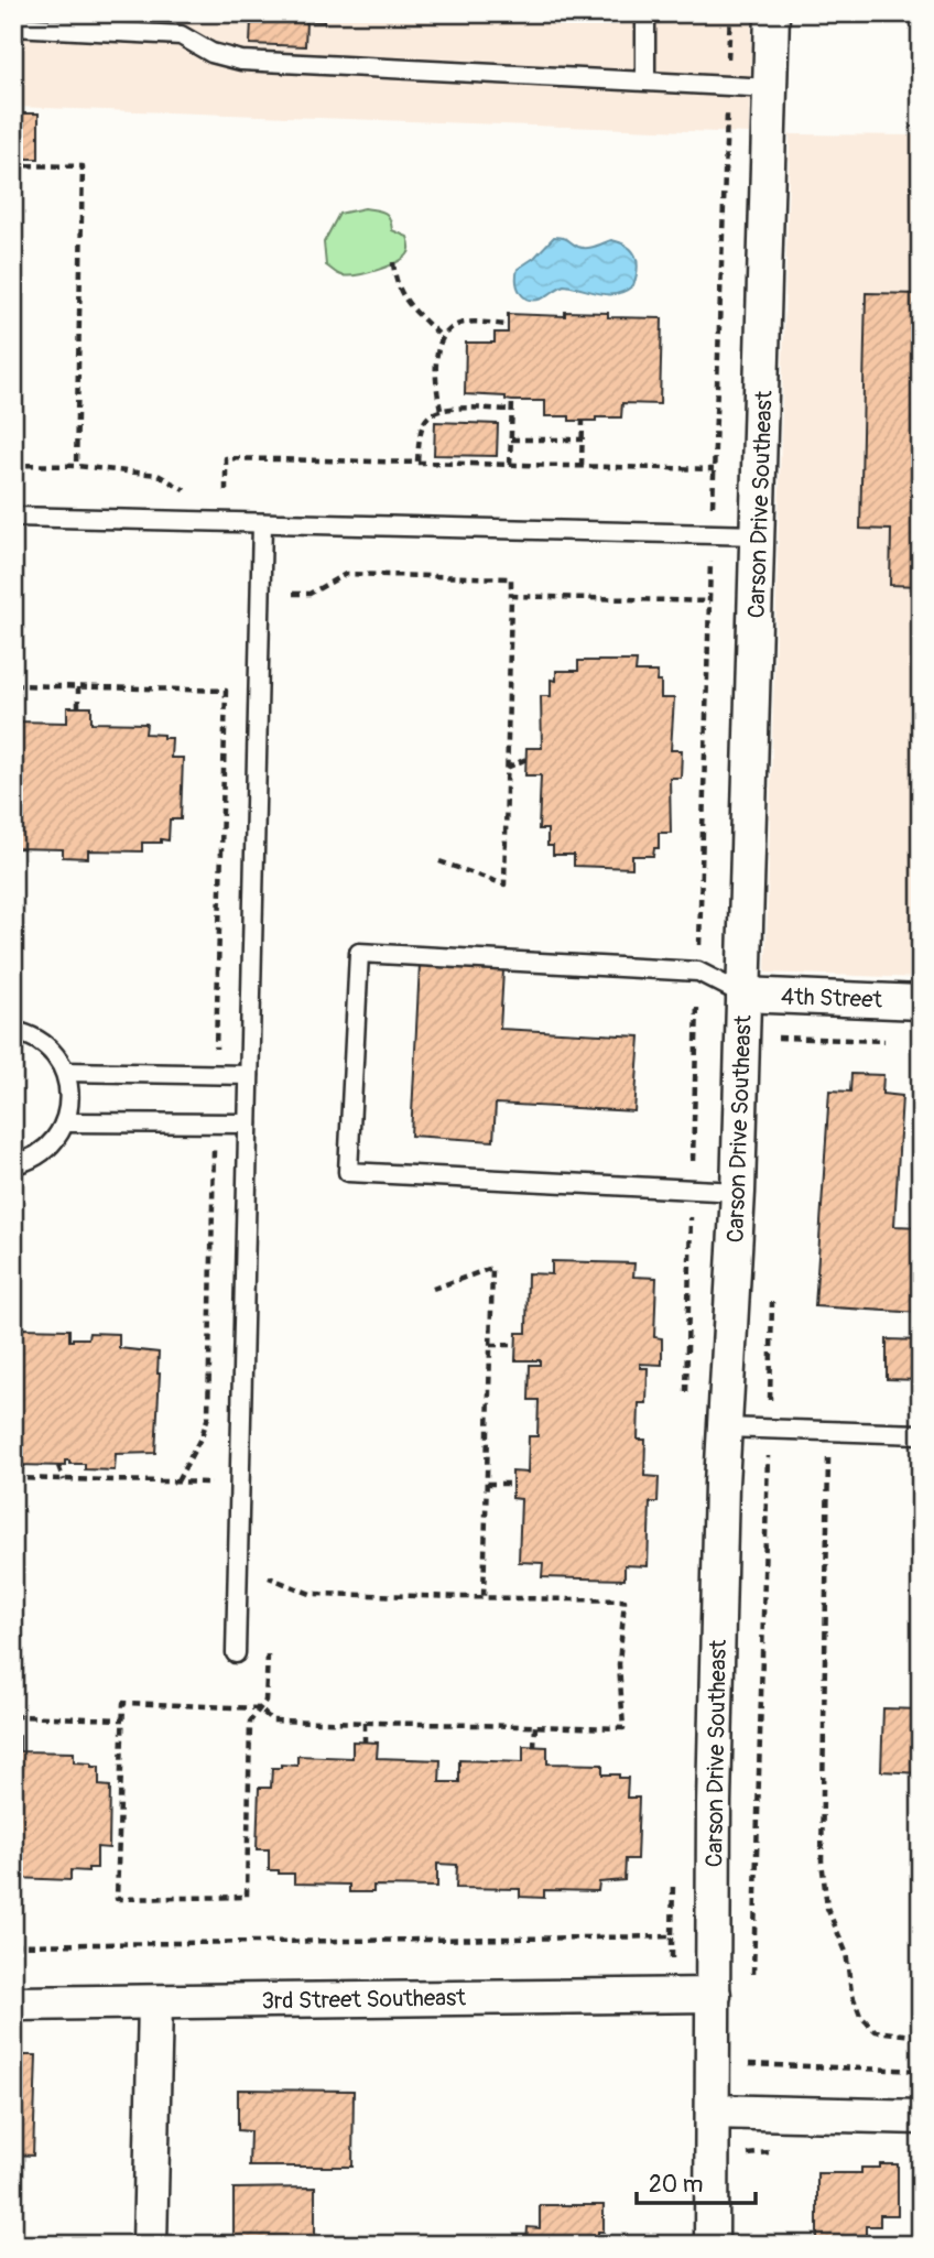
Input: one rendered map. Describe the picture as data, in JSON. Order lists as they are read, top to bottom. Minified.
{"streets":{"street":["Carson Drive Southeast","4th Street","3rd Street Southeast"]},"crossings":[["Carson Drive Southeast","4th Street"],["Carson Drive Southeast","3rd Street Southeast"]],"scale_bar":"20 m"}
